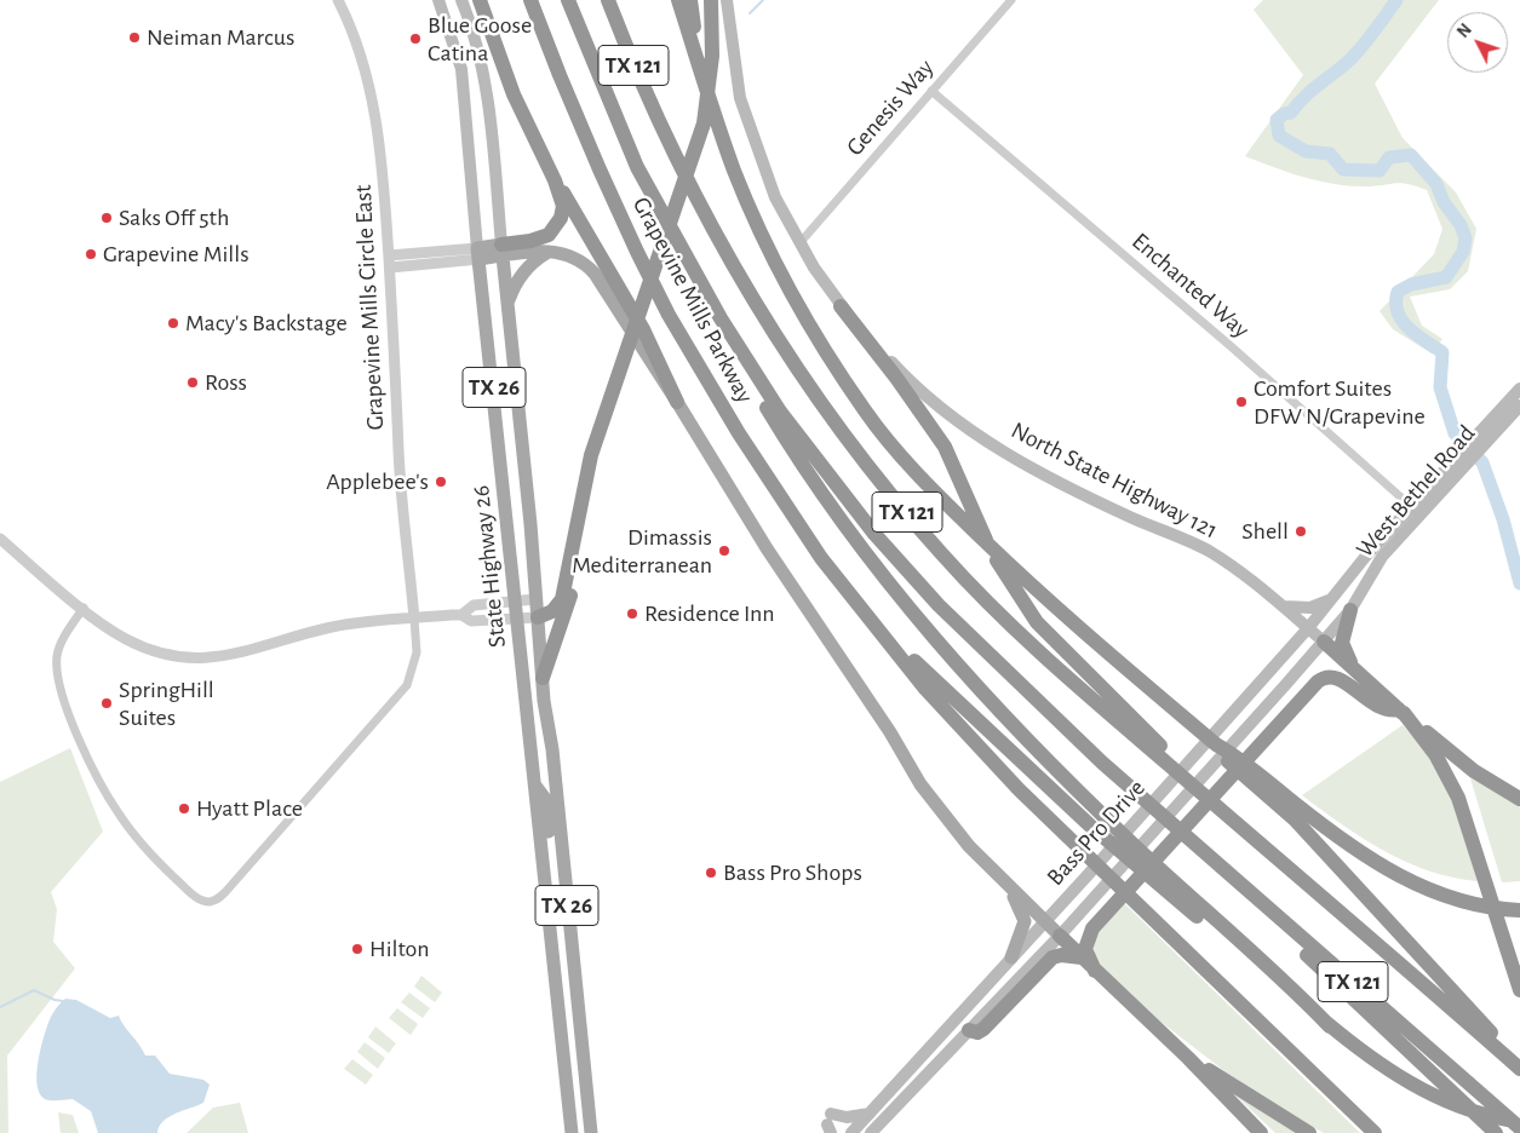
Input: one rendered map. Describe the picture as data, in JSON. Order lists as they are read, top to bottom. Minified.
{"streets":{"highway":["TX 121","Grapevine Mills Parkway"],"main road":["TX 26","North State Highway 121","West Bethel Road","State Highway 26","Bass Pro Drive"],"street":["Genesis Way","Enchanted Way","Grapevine Mills Circle East"]},"crossings":[["Genesis Way","Enchanted Way"],["Genesis Way","North State Highway 121"],["Enchanted Way","West Bethel Road"],["North State Highway 121","Bass Pro Drive"],["West Bethel Road","Bass Pro Drive"]],"places":["Neiman Marcus","Blue Goose Catina","Saks Off 5th","Grapevine Mills","Macy's Backstage","Ross","Comfort Suites DFW N/Grapevine","Applebee's","Shell","Dimassis Mediterranean","Residence Inn","SpringHill Suites","Hyatt Place","Bass Pro Shops","Hilton"],"north":"top left"}
